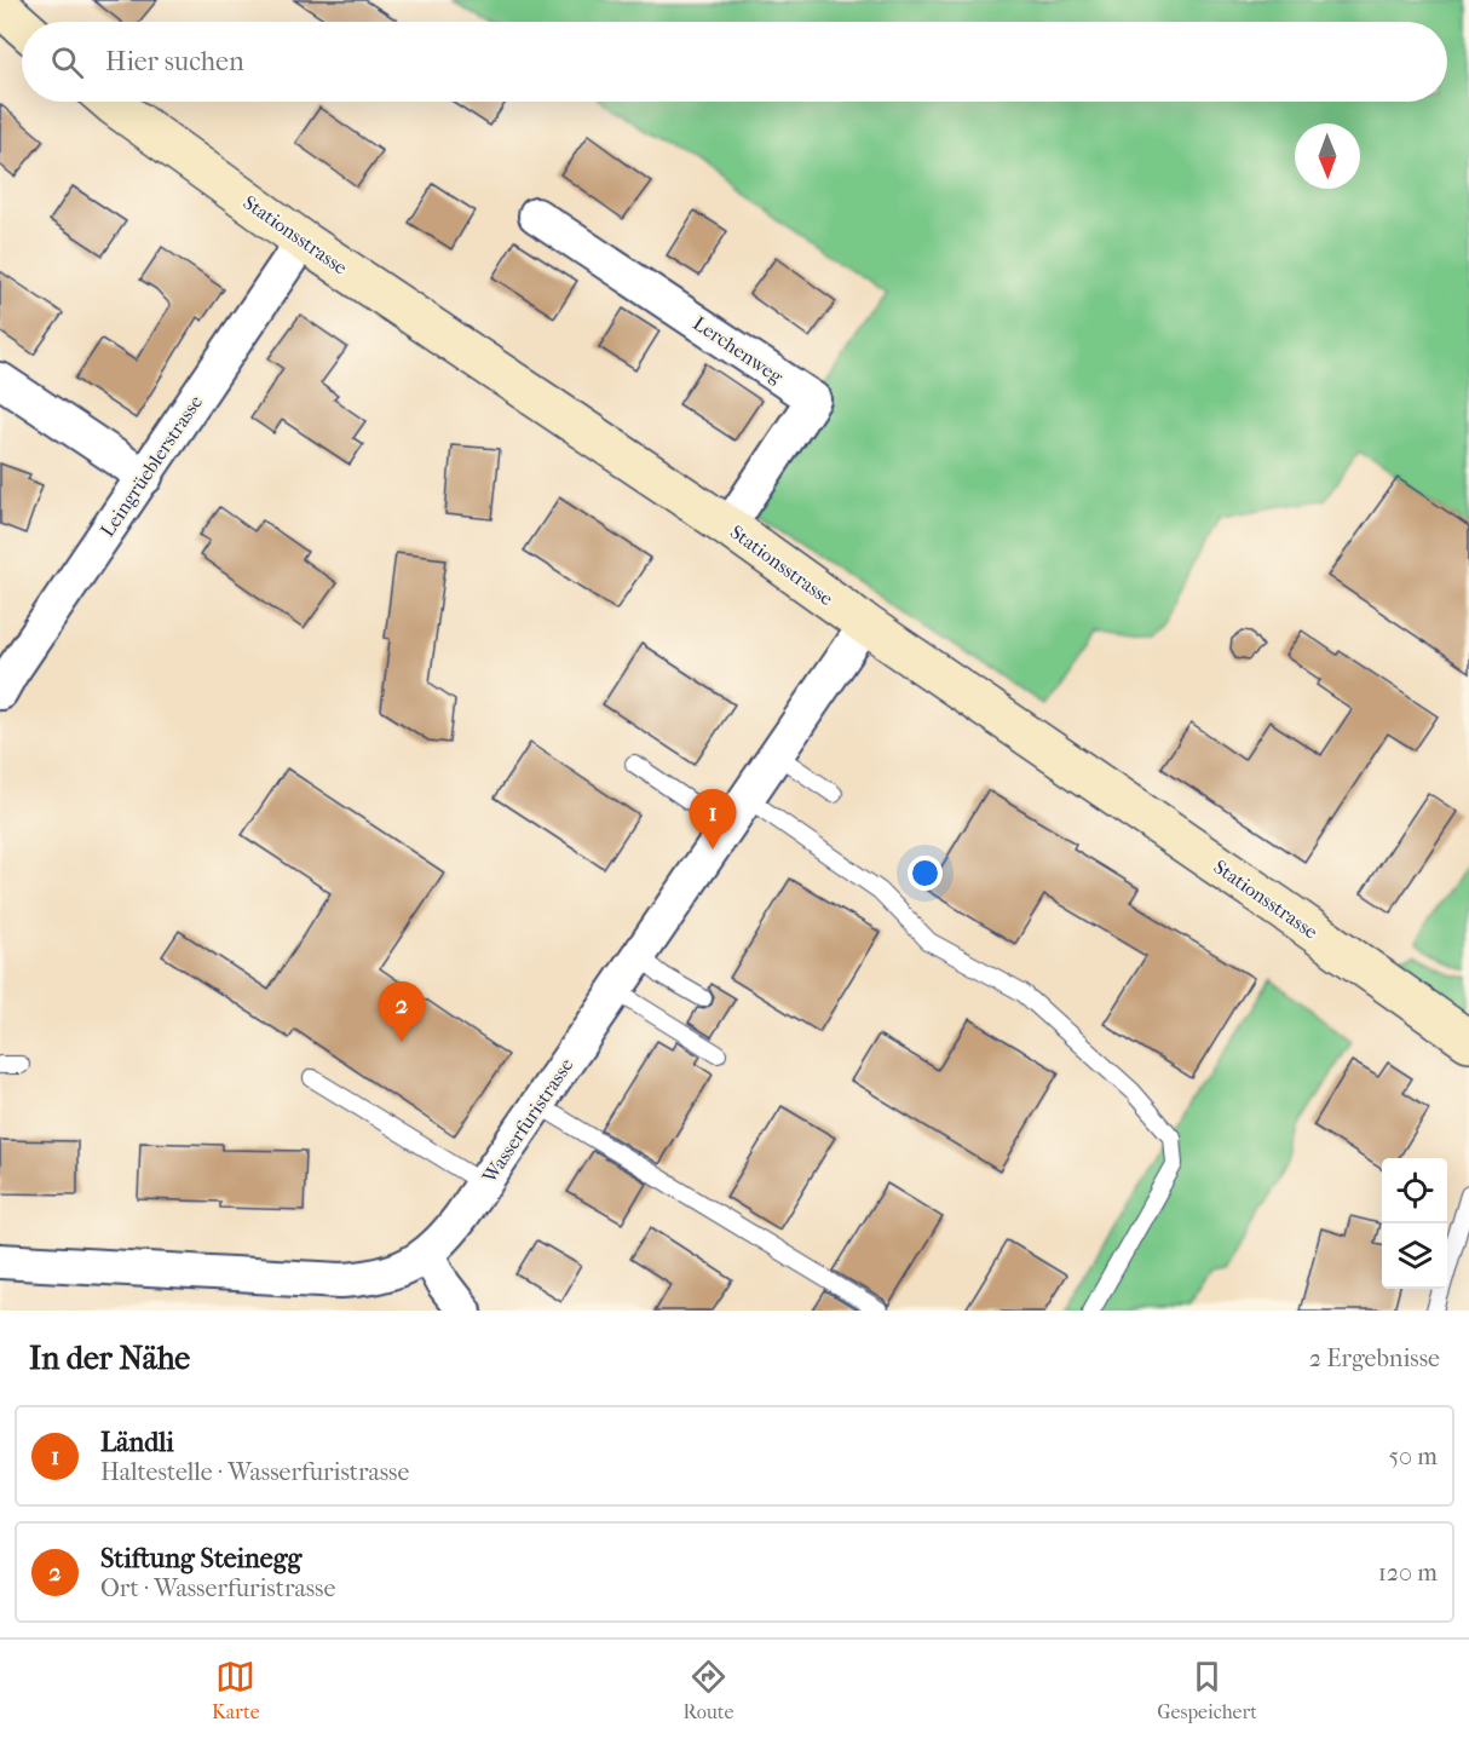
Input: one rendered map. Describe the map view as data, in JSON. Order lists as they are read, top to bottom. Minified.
{"streets":{"main road":["Stationsstrasse"],"street":["Lerchenweg","Leingrüeblerstrasse","Wasserfuristrasse"]},"crossings":[["Stationsstrasse","Lerchenweg"],["Stationsstrasse","Leingrüeblerstrasse"],["Stationsstrasse","Wasserfuristrasse"]],"north":"bottom","page":{"search":"Hier suchen","pins":["1","2"],"heading":["In der Nähe","2 Ergebnisse"],"list":[{"mark":"1","name":"Ländli","note":"Haltestelle · Wasserfuristrasse","value":"50 m"},{"mark":"2","name":"Stiftung Steinegg","note":"Ort · Wasserfuristrasse","value":"120 m"}],"nav":["Karte","Route","Gespeichert"]}}
